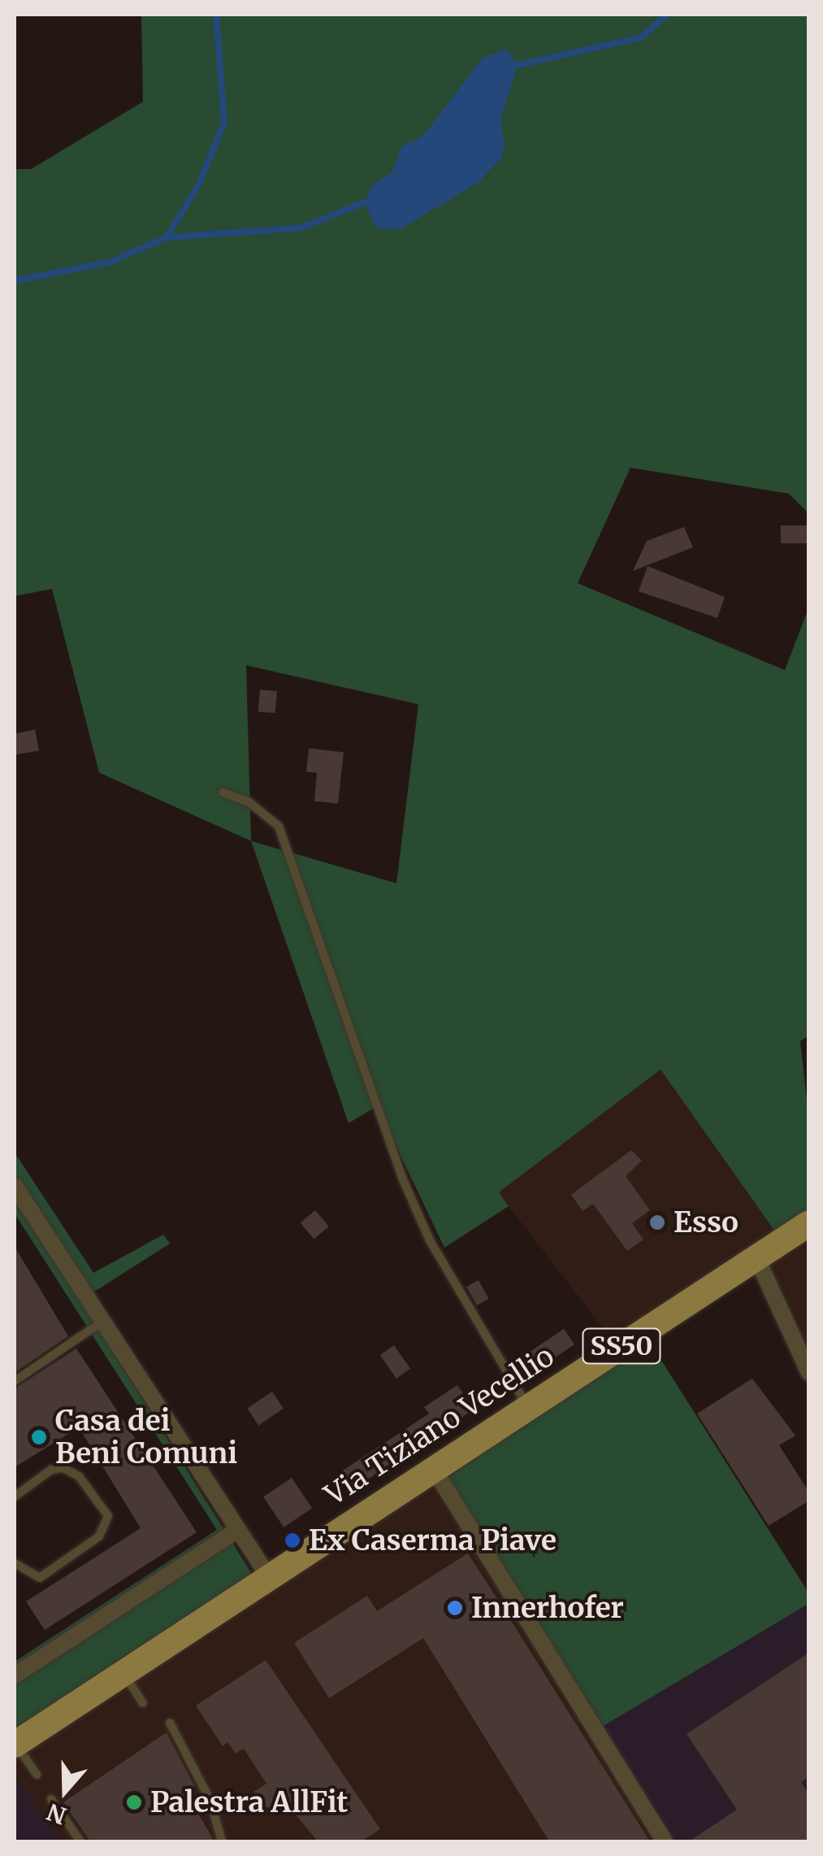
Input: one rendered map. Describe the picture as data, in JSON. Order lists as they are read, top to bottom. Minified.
{"streets":{"main road":["SS50","Via Tiziano Vecellio"]},"places":["Esso","Casa dei Beni Comuni","Ex Caserma Piave","Innerhofer","Palestra AllFit"],"north":"bottom"}
